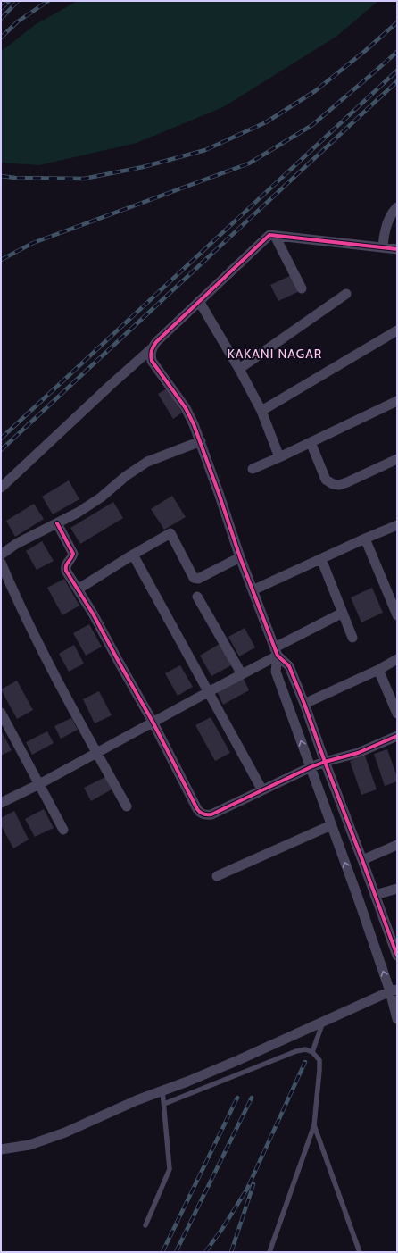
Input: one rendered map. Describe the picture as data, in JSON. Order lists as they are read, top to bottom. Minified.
{"districts":["KAKANI NAGAR"]}
